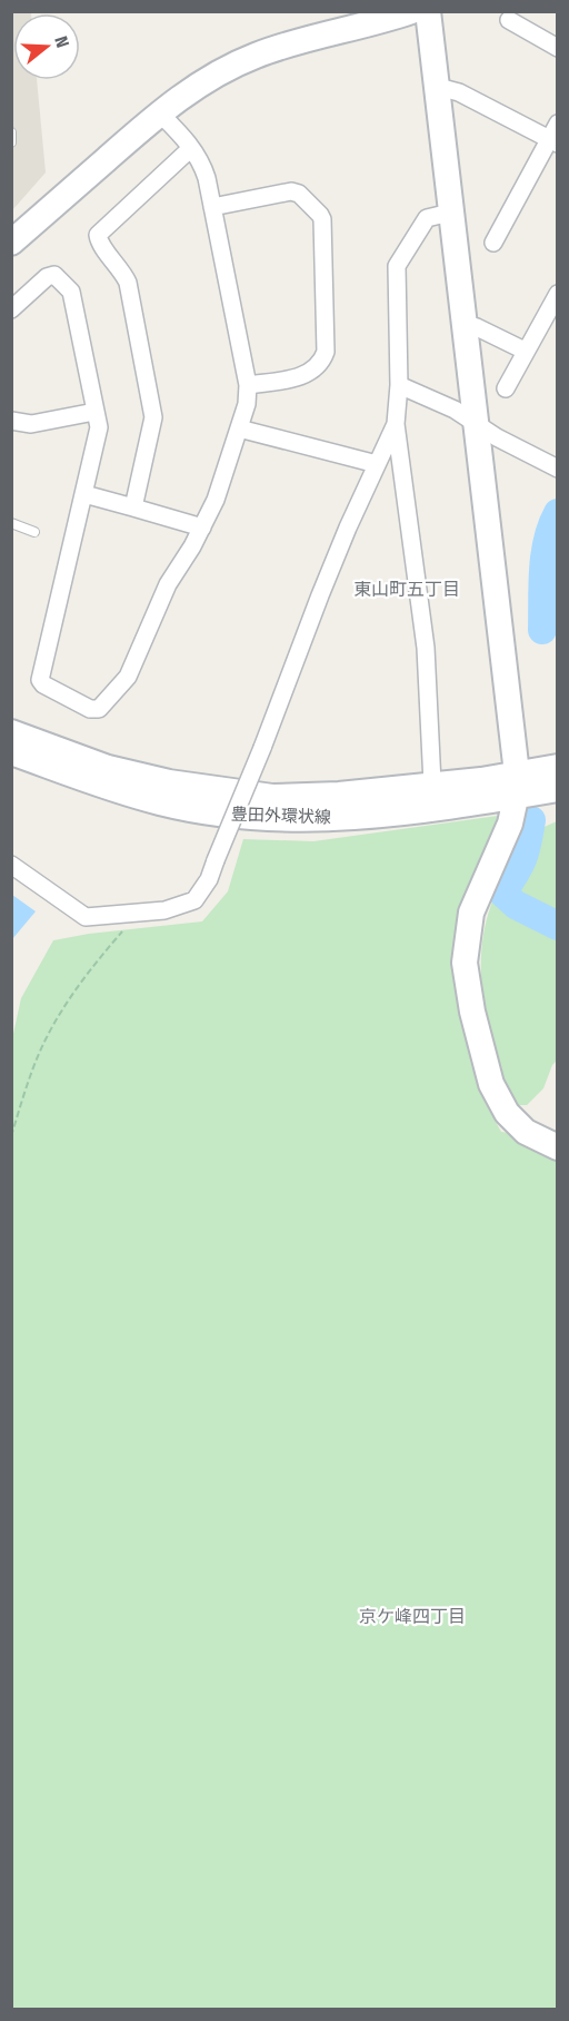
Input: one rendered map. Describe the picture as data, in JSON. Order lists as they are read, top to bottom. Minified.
{"streets":{"street":["豊田外環状線"]},"districts":["東山町五丁目","京ケ峰四丁目"],"north":"right"}
